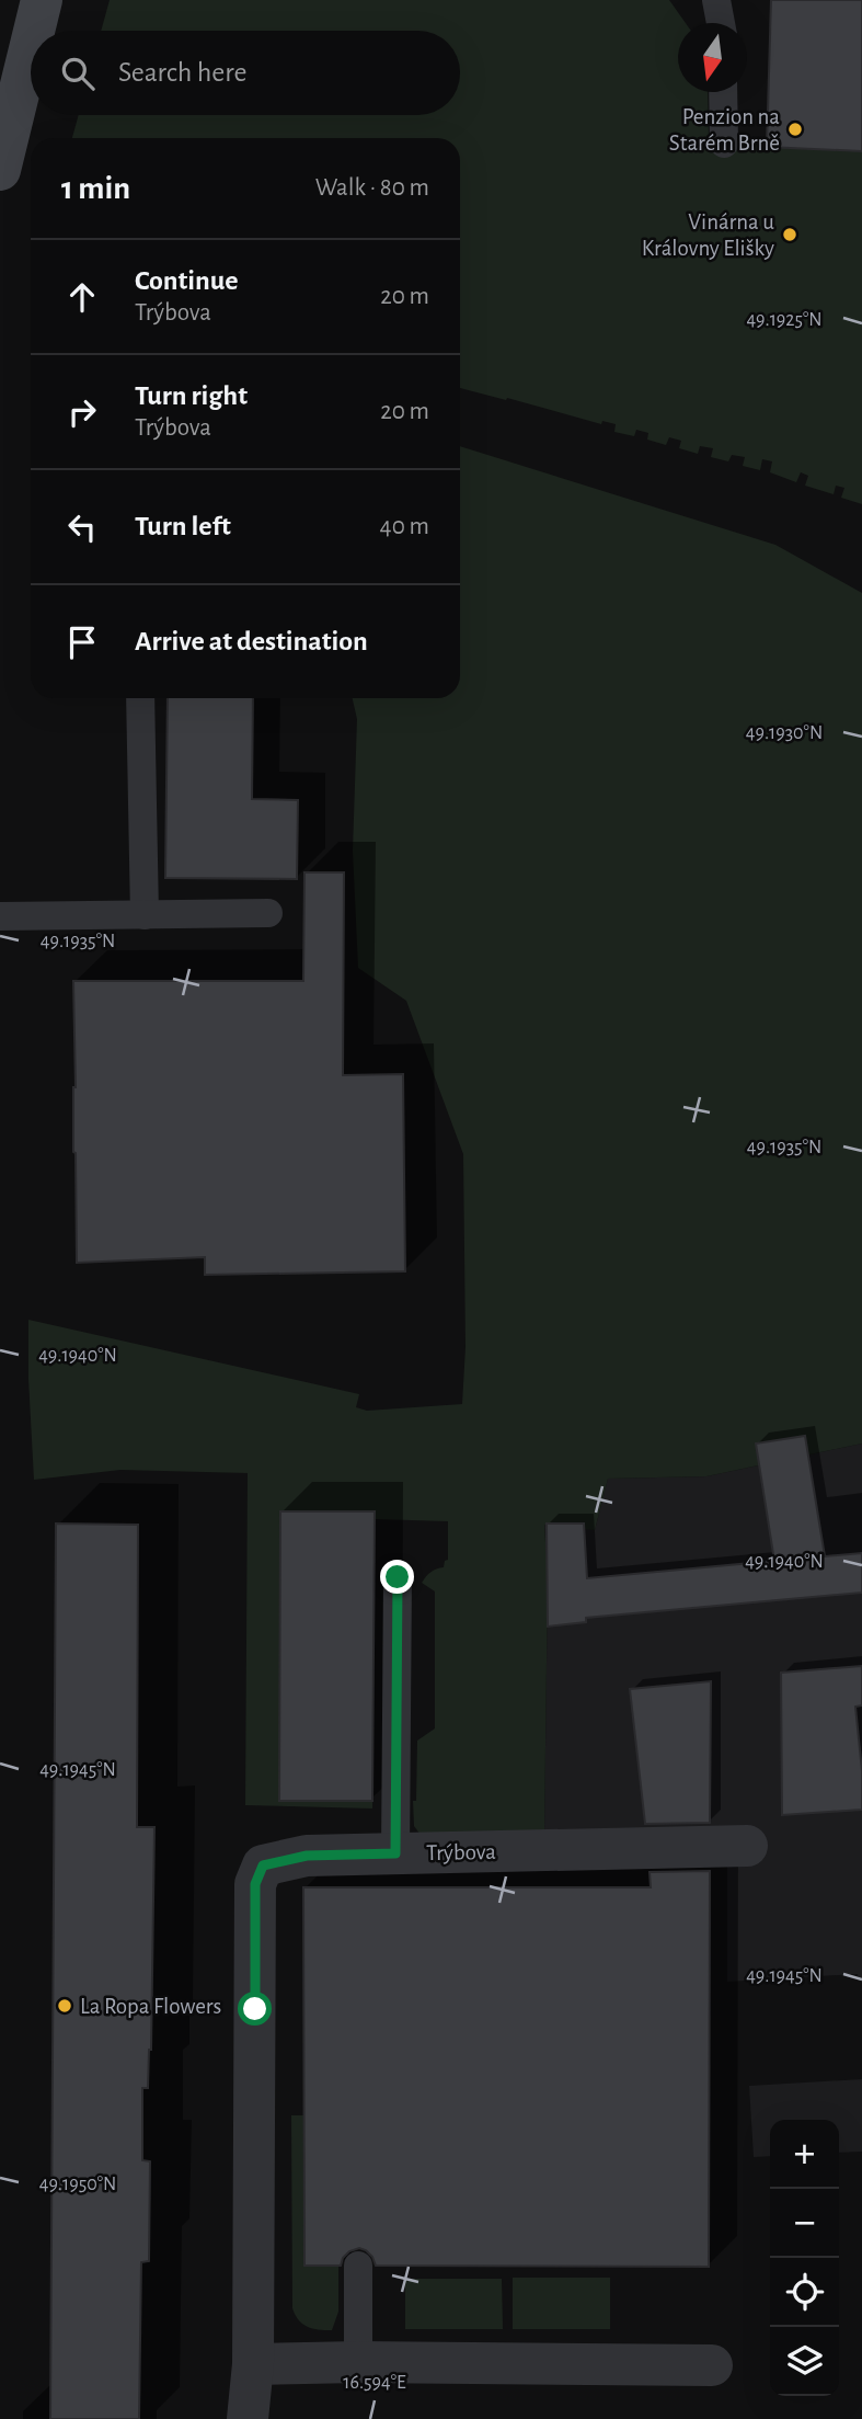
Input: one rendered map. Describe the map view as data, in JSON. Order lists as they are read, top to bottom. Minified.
{"streets":{"street":["Trýbova"]},"places":["Penzion na Starém Brně","Vinárna u Královny Elišky","La Ropa Flowers"],"north":"bottom","page":{"search":"Search here","heading":["1 min","Walk · 80 m"],"list":[["Continue","Trýbova","20 m"],["Turn right","Trýbova","20 m"],["Turn left","40 m"],"Arrive at destination"],"map_buttons":["+","−"]},"coordinates":["49.1925°N","49.1930°N","49.1935°N","49.1940°N","49.1945°N","49.1950°N","16.594°E"]}
